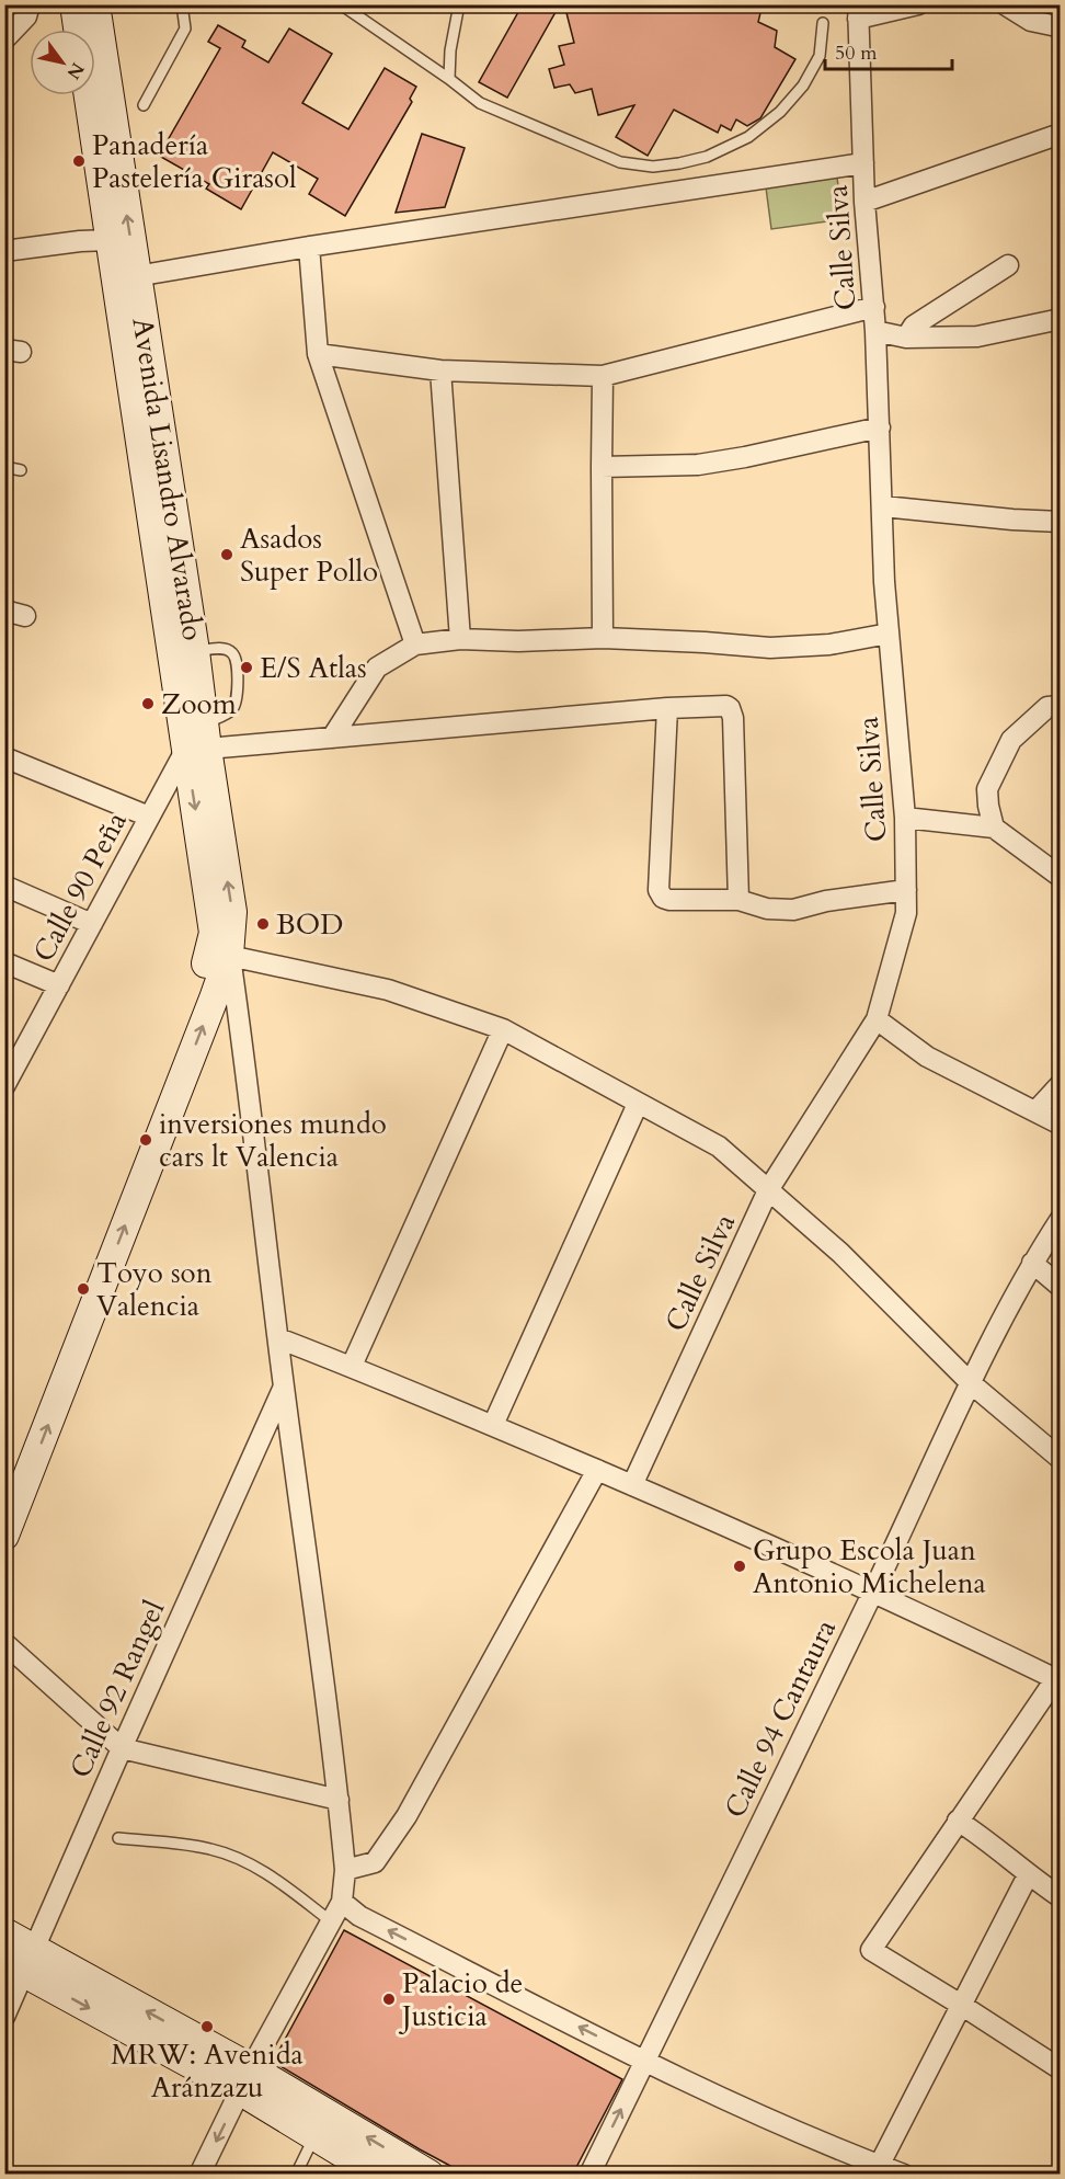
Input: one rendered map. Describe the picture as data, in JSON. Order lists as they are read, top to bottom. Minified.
{"streets":{"street":["Calle Silva","Avenida Lisandro Alvarado","Calle 90 Peña","Calle 92 Rangel","Calle 94 Cantaura"]},"crossings":[["Avenida Lisandro Alvarado","Calle 90 Peña"]],"places":["Panadería Pastelería Girasol","Asados Super Pollo","E/S Atlas","Zoom","BOD","inversiones mundo cars lt Valencia","Toyo son Valencia","Grupo Escola Juan Antonio Michelena","Palacio de Justicia","MRW: Avenida Aránzazu"],"scale_bar":"50 m","north":"bottom right"}
